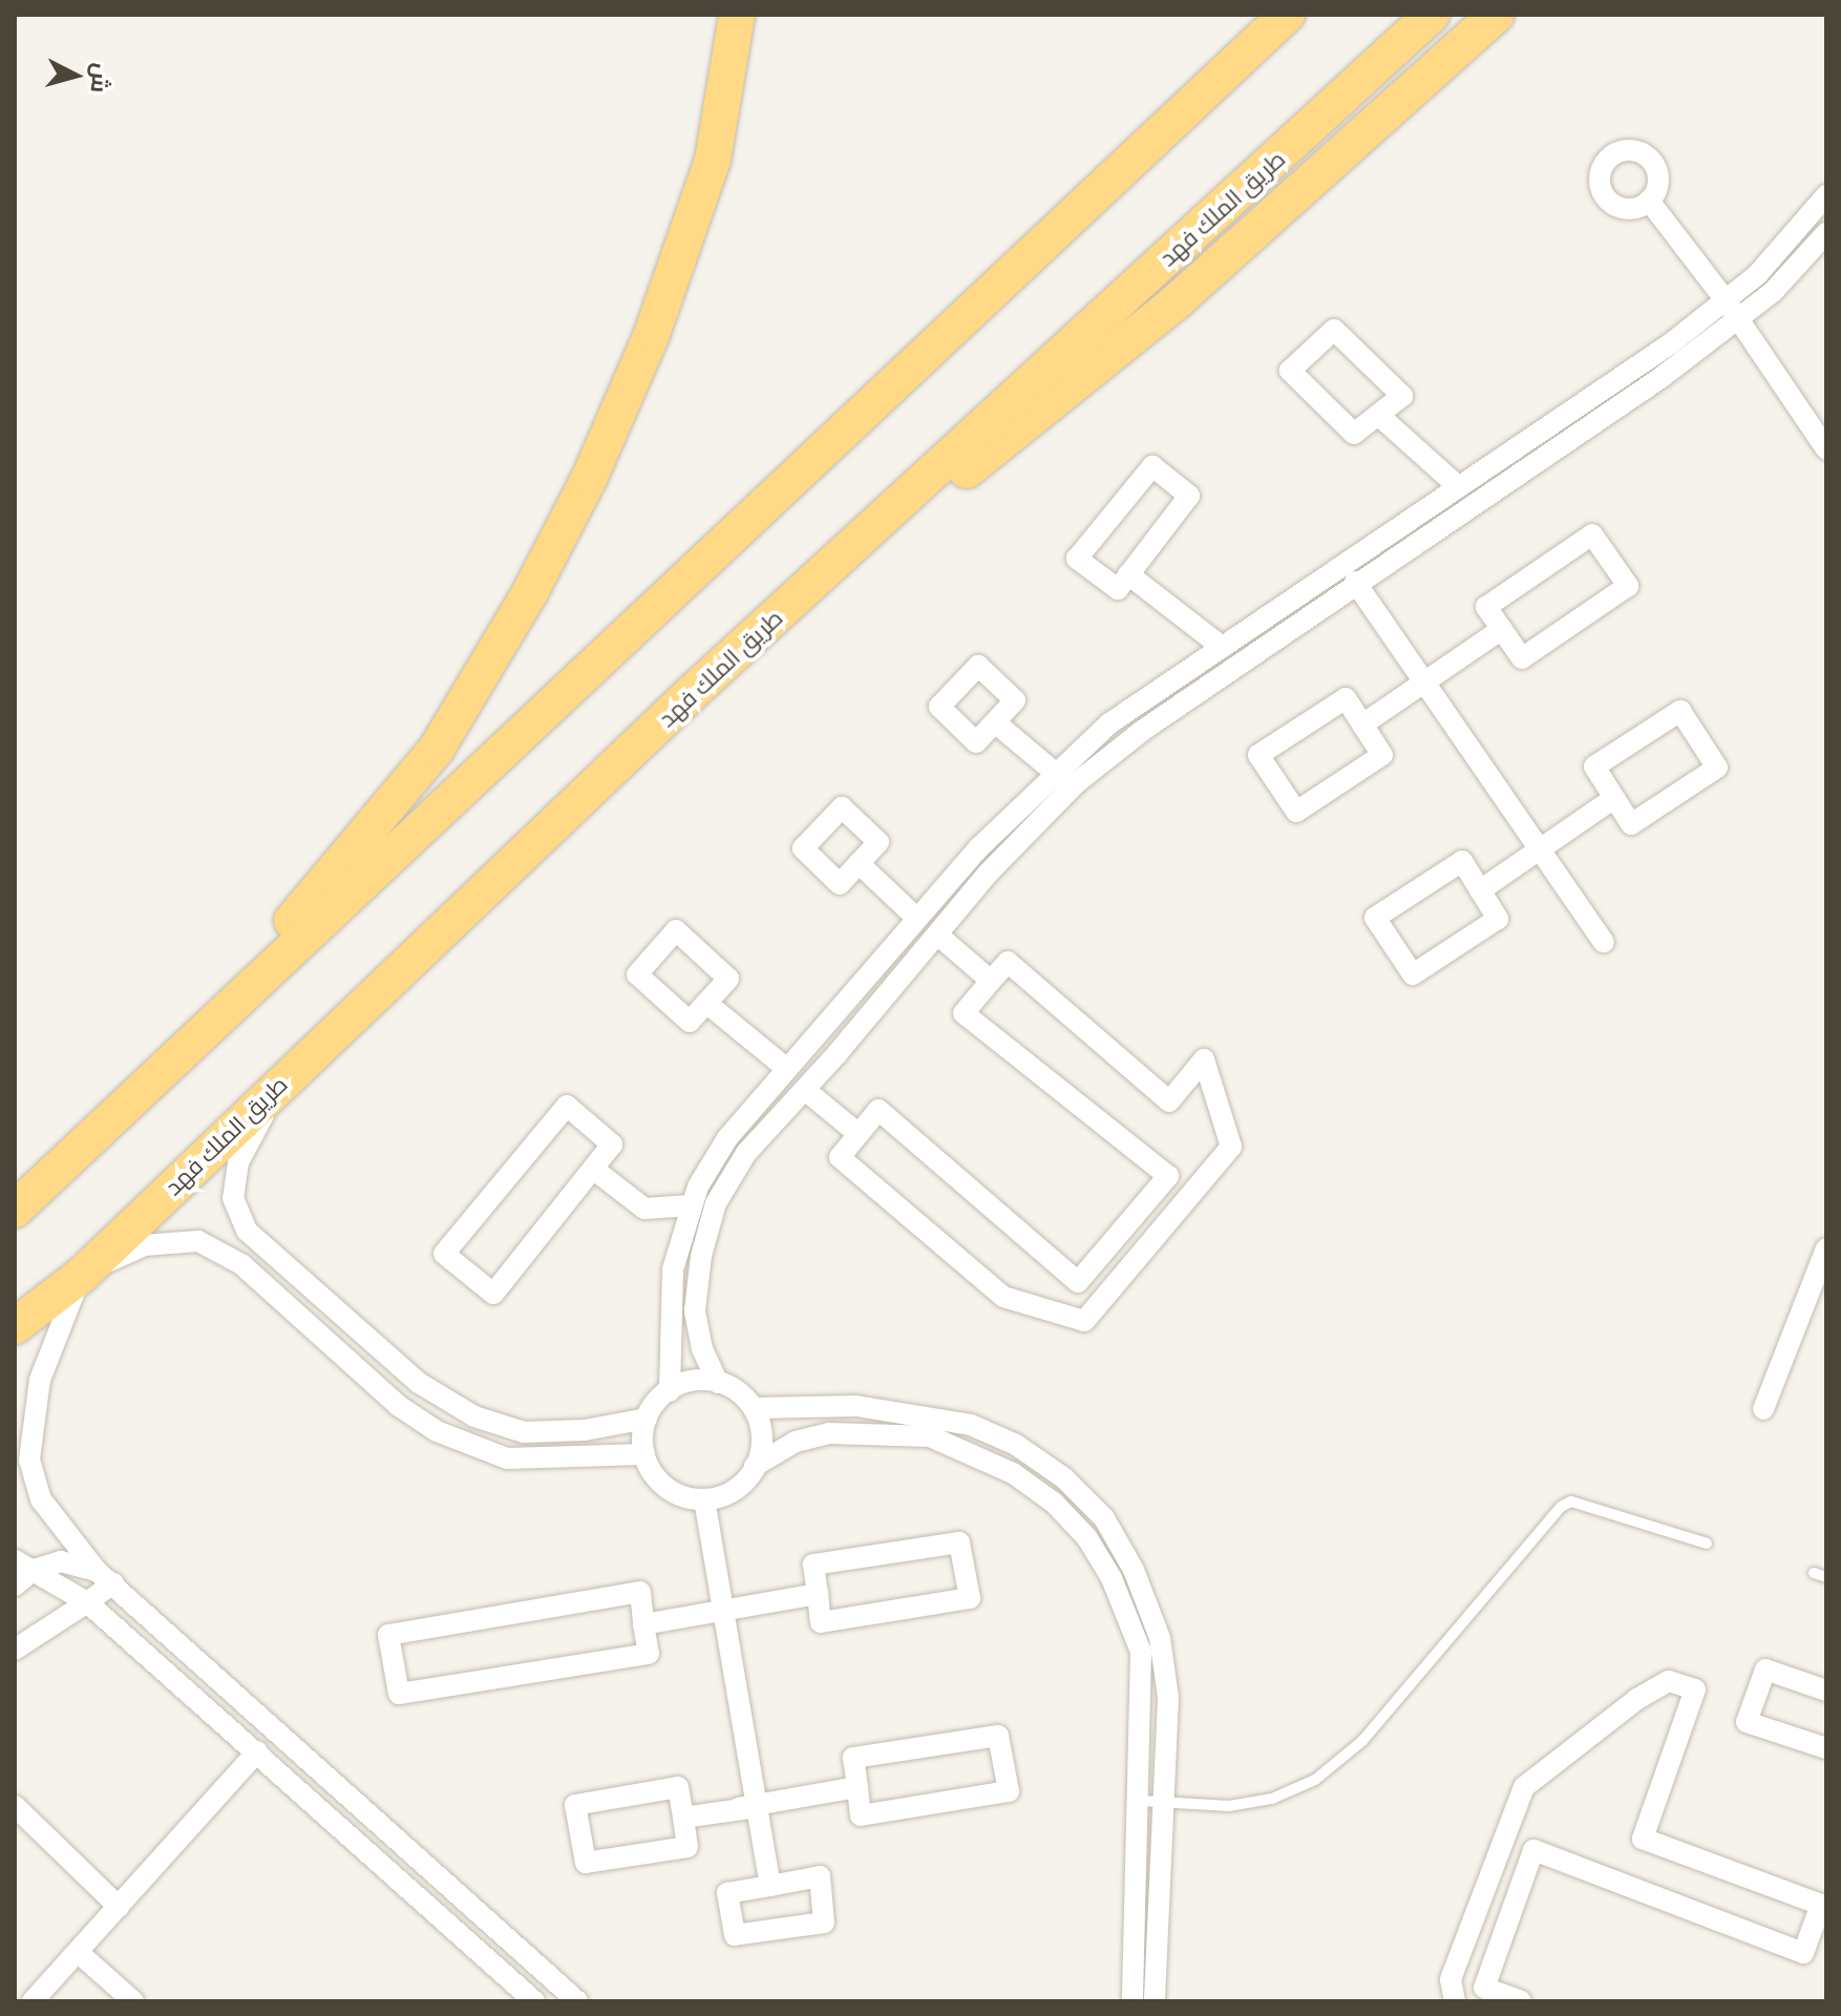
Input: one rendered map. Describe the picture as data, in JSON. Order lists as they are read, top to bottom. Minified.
{"streets":{"highway":["طريق الملك فهد"]},"north":"right"}
